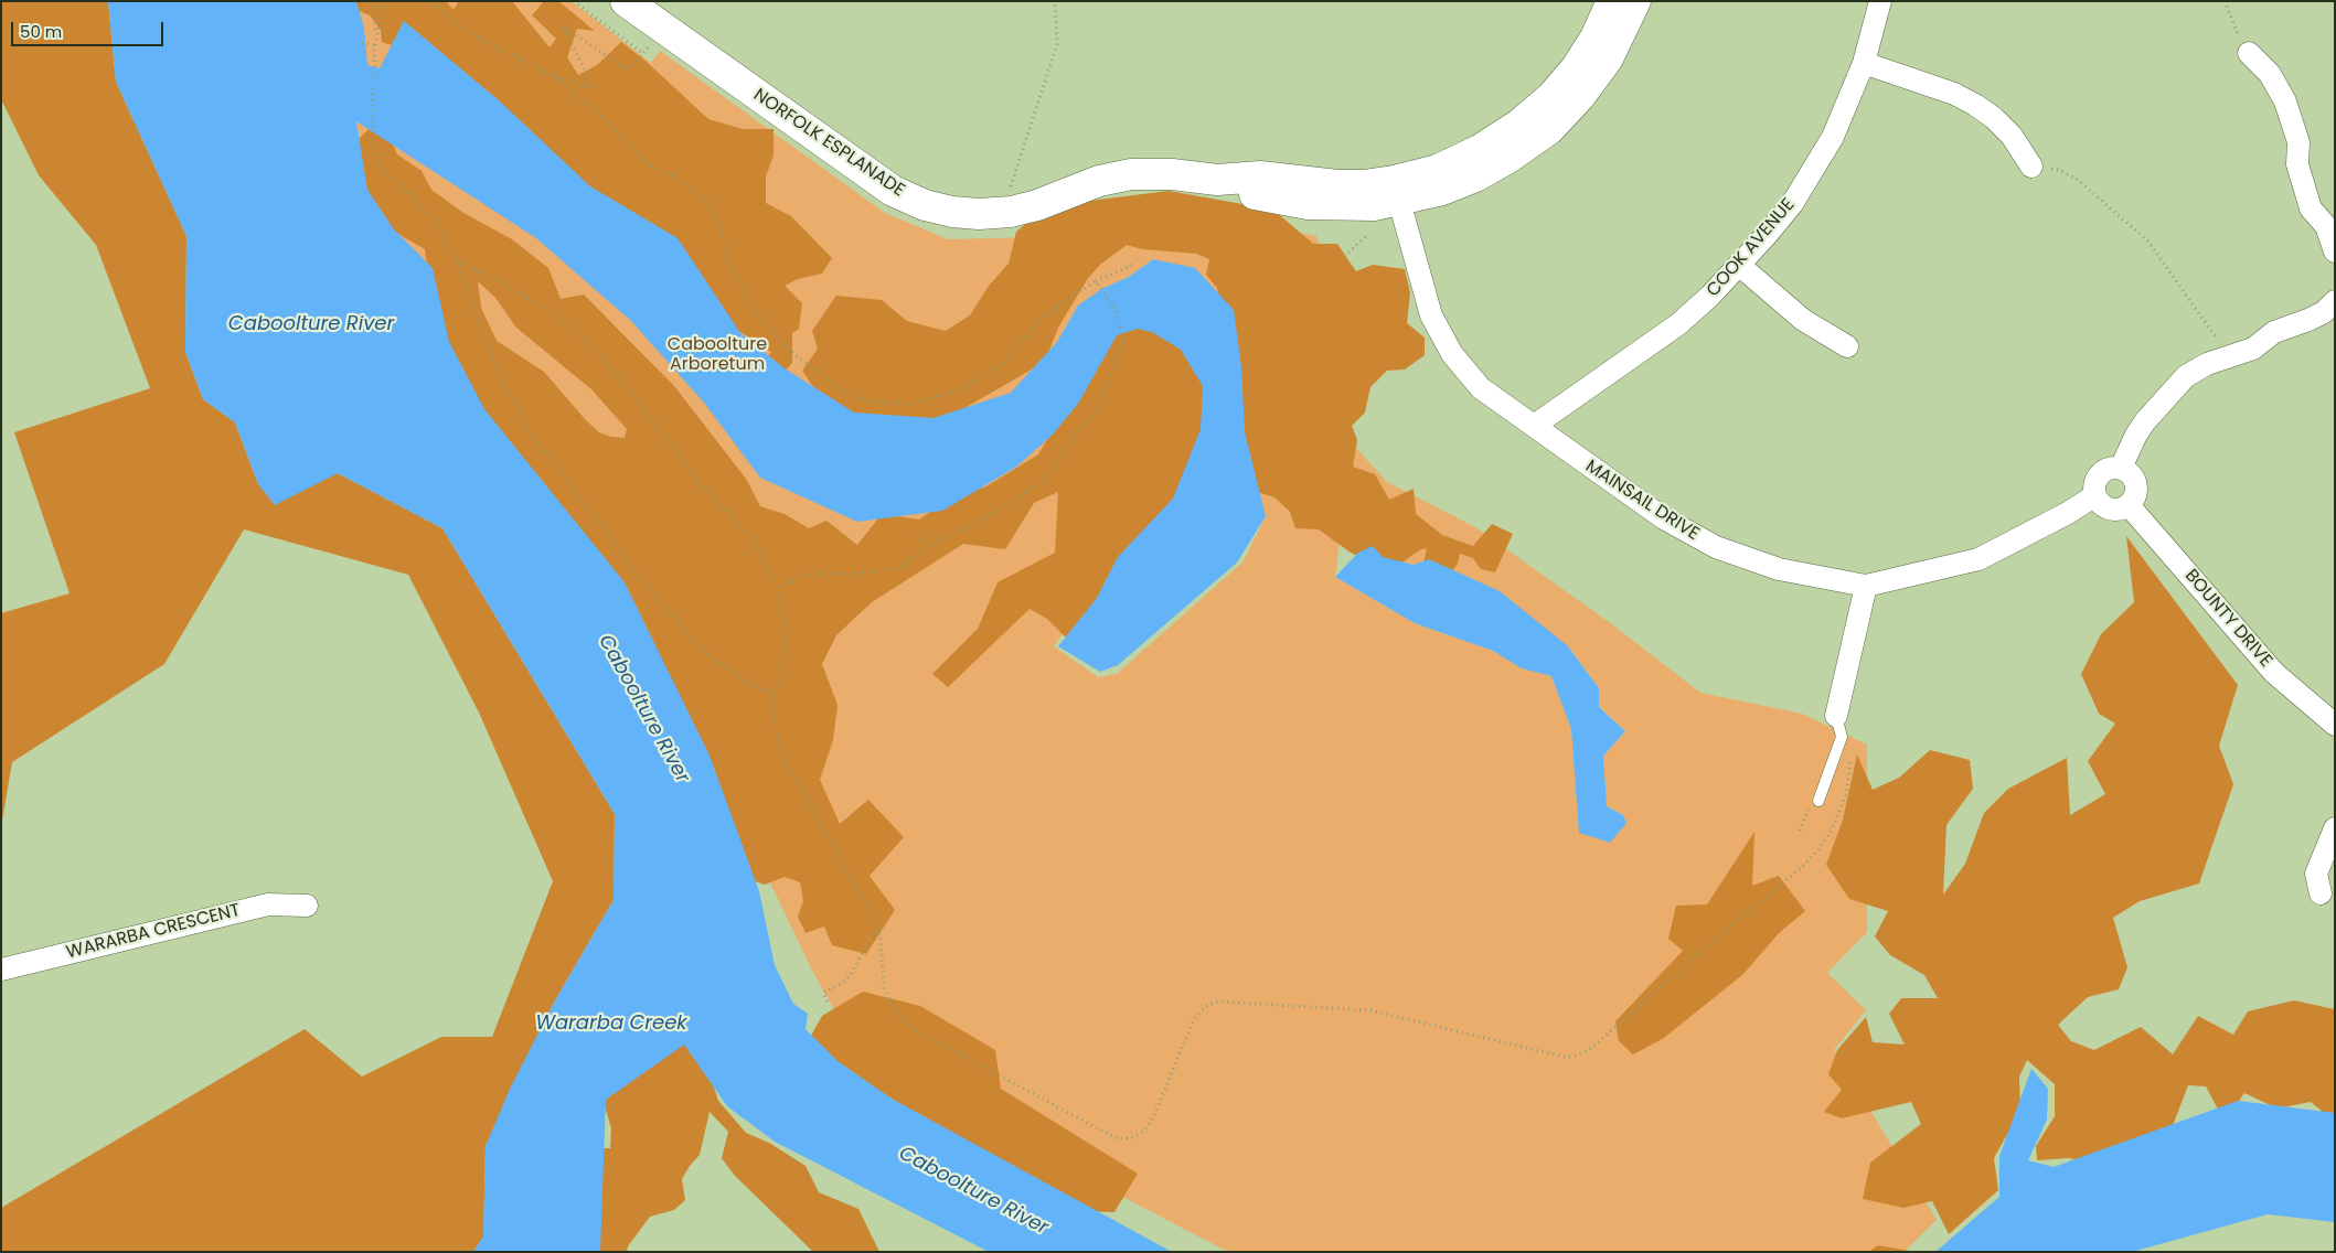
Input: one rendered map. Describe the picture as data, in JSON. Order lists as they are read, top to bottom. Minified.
{"streets":{"street":["NORFOLK ESPLANADE","COOK AVENUE","MAINSAIL DRIVE","BOUNTY DRIVE","WARARBA CRESCENT"]},"crossings":[["NORFOLK ESPLANADE","MAINSAIL DRIVE"],["COOK AVENUE","MAINSAIL DRIVE"],["MAINSAIL DRIVE","BOUNTY DRIVE"]],"water":["Caboolture River","Wararba Creek"],"parks":["Caboolture Arboretum"],"scale_bar":"50 m"}
